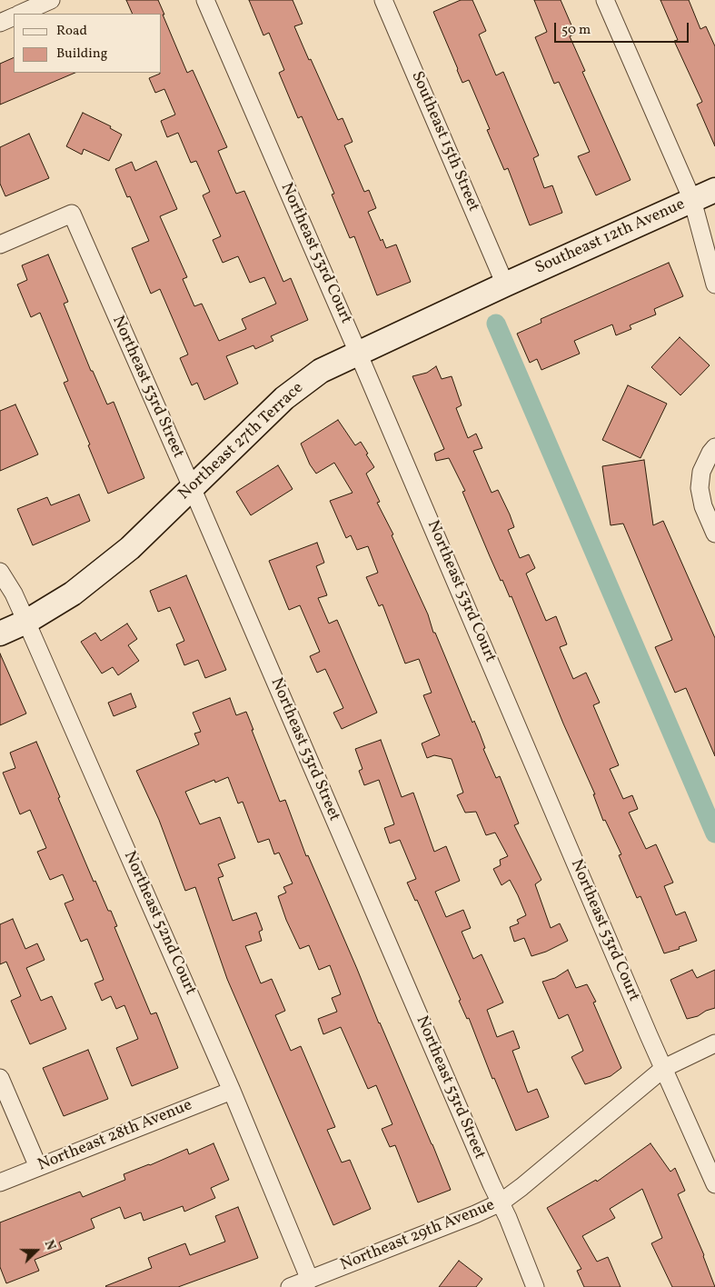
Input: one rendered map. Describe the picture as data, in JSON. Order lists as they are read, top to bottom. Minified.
{"streets":{"street":["Southeast 15th Street","Southeast 12th Avenue","Northeast 53rd Court","Northeast 53rd Street","Northeast 27th Terrace","Northeast 52nd Court","Northeast 28th Avenue","Northeast 29th Avenue"]},"crossings":[["Southeast 15th Street","Southeast 12th Avenue"],["Southeast 15th Street","Northeast 27th Terrace"],["Southeast 12th Avenue","Northeast 27th Terrace"],["Northeast 53rd Court","Northeast 27th Terrace"],["Northeast 53rd Court","Northeast 29th Avenue"],["Northeast 53rd Street","Northeast 27th Terrace"],["Northeast 53rd Street","Northeast 29th Avenue"],["Northeast 27th Terrace","Northeast 52nd Court"],["Northeast 52nd Court","Northeast 28th Avenue"],["Northeast 52nd Court","Northeast 29th Avenue"]],"legend":["Road","Building"],"scale_bar":"50 m","north":"right"}
